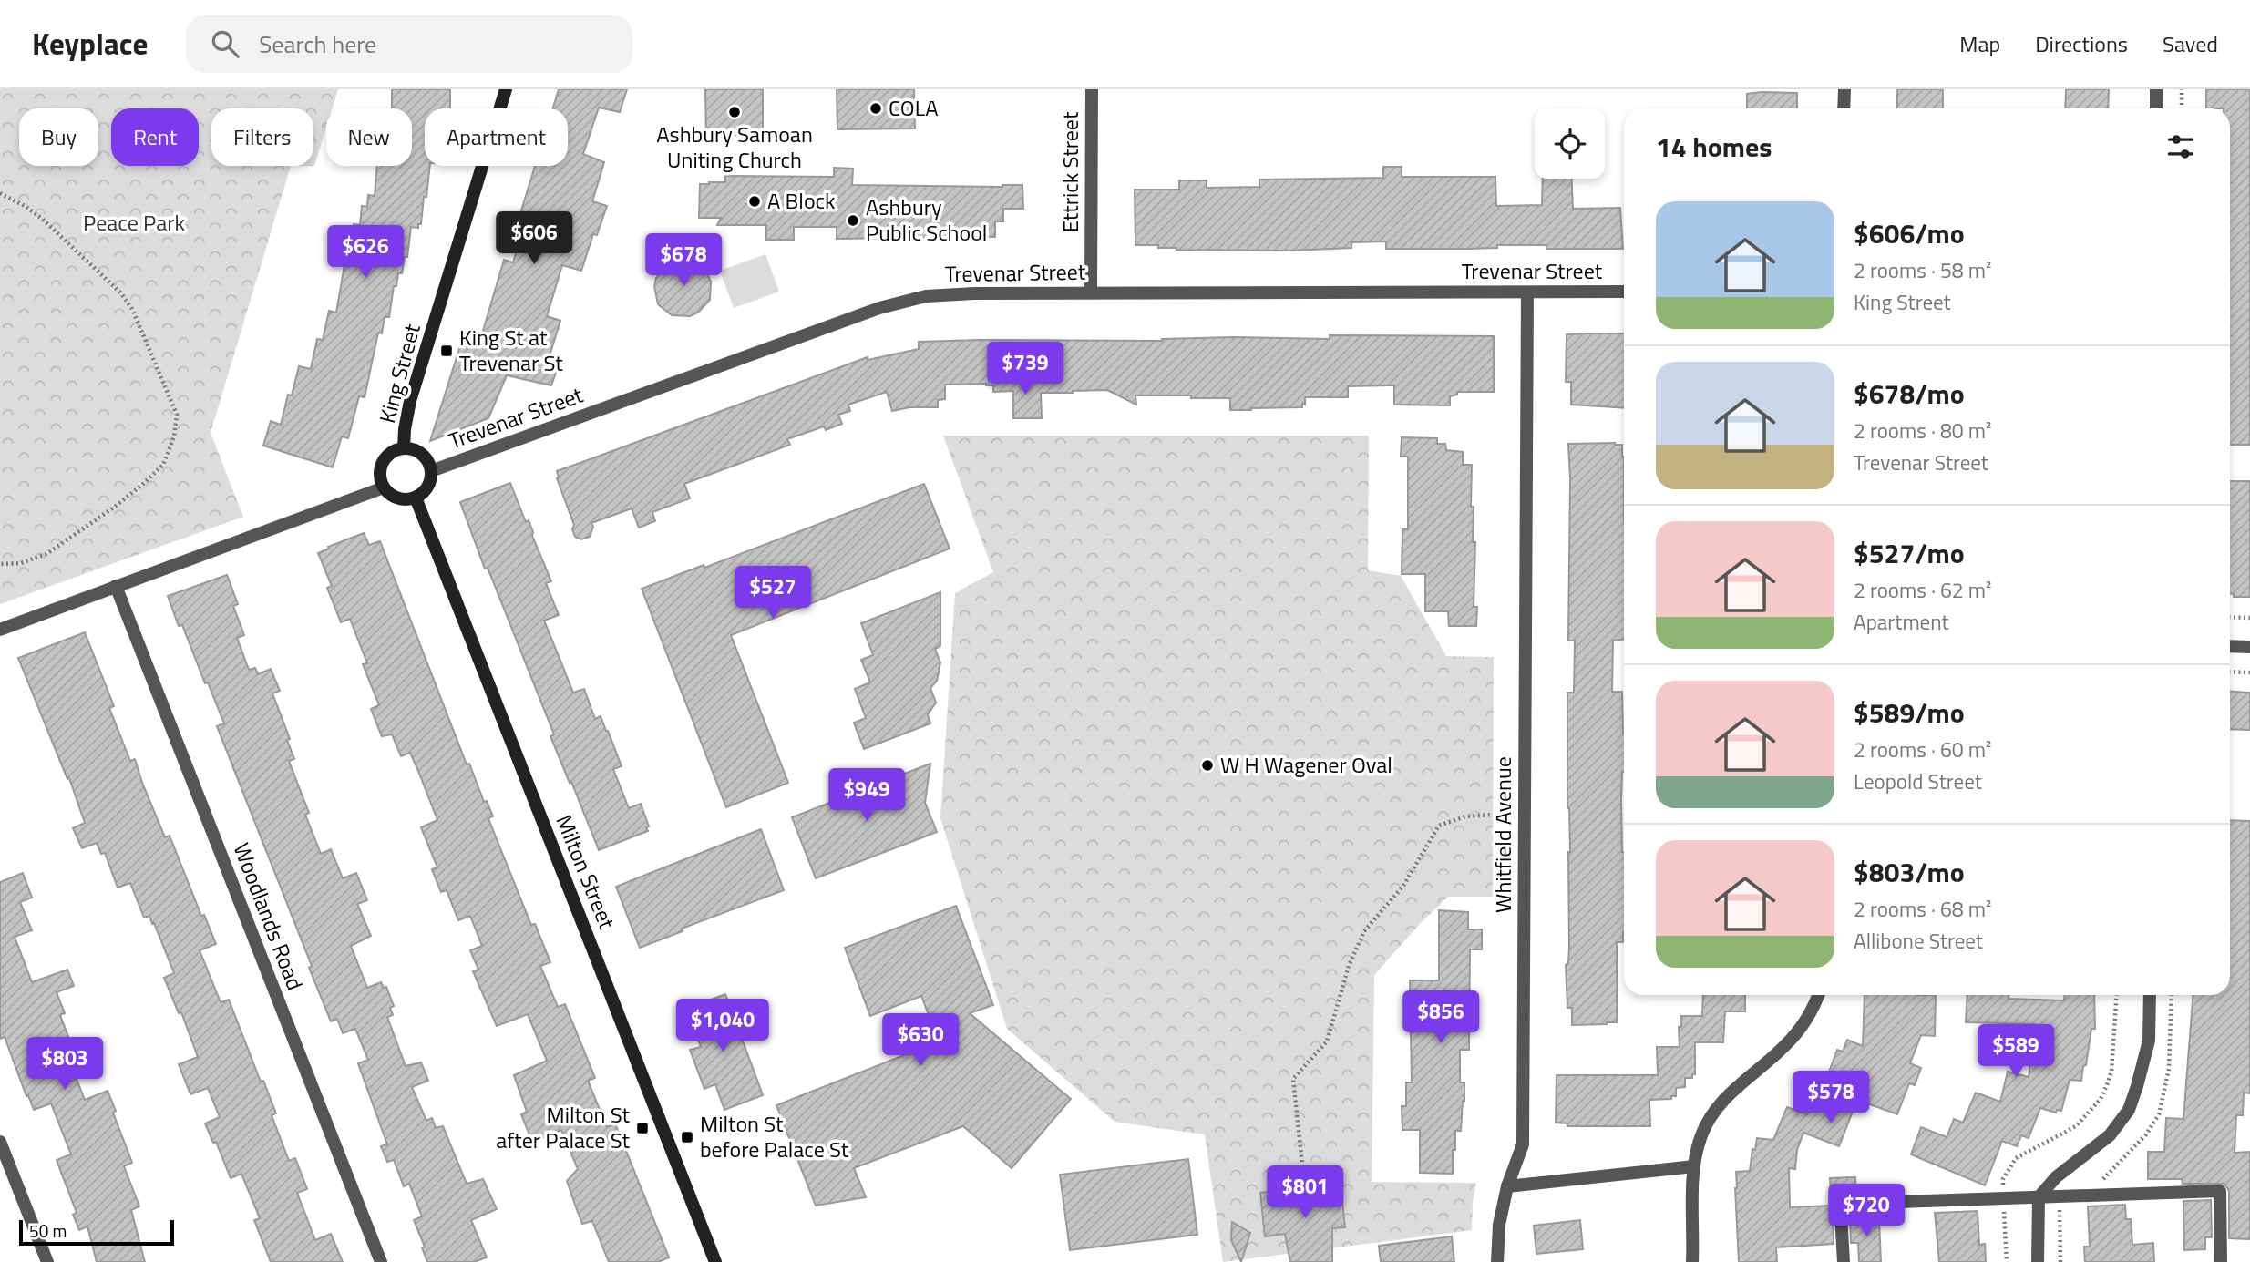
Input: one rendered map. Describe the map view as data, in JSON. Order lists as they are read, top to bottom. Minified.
{"streets":{"main road":["King Street","Milton Street"],"street":["Ettrick Street","Trevenar Street","Whitfield Avenue","Woodlands Road"]},"crossings":[["Ettrick Street","Trevenar Street"],["Trevenar Street","King Street"],["Trevenar Street","Whitfield Avenue"],["Trevenar Street","Milton Street"],["King Street","Milton Street"]],"parks":["Peace Park"],"places":{"other":["COLA","Ashbury Samoan Uniting Church","A Block","Ashbury Public School","W H Wagener Oval"],"transit":["King St at Trevenar St","Milton St after Palace St","Milton St before Palace St"]},"scale_bar":"50 m","page":{"header":"Keyplace","search":"Search here","nav":["Map","Directions","Saved"],"chip":["Buy","Rent","Filters","New","Apartment"],"heading":"14 homes","list":[{"name":"$606/mo","note":"2 rooms · 58 m² · King Street"},{"name":"$678/mo","note":"2 rooms · 80 m² · Trevenar Street"},{"name":"$527/mo","note":"2 rooms · 62 m² · Apartment"},{"name":"$589/mo","note":"2 rooms · 60 m² · Leopold Street"},{"name":"$803/mo","note":"2 rooms · 68 m² · Allibone Street"}],"price":["$606","$626","$678","$739","$527","$949","$856","$1,040","$630","$589","$803","$578","$801","$720"],"scale":"50 m"}}
